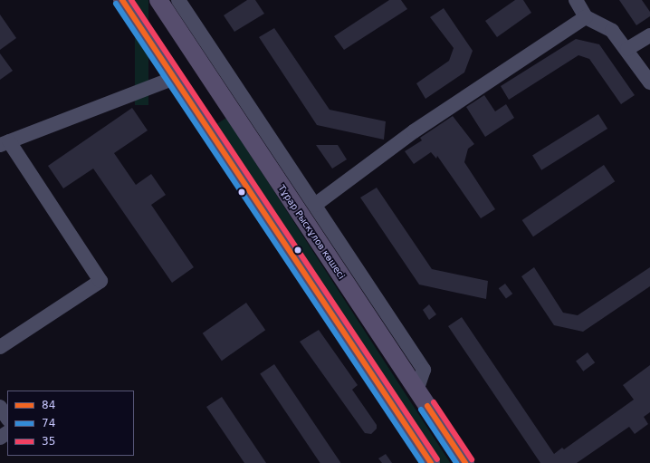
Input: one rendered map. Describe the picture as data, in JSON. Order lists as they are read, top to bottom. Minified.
{"streets":{"main road":["Тұрар Рыскұлов көшесі"]},"lines":["transit line 84","transit line 35","transit line 74"],"legend":["84","74","35"]}
